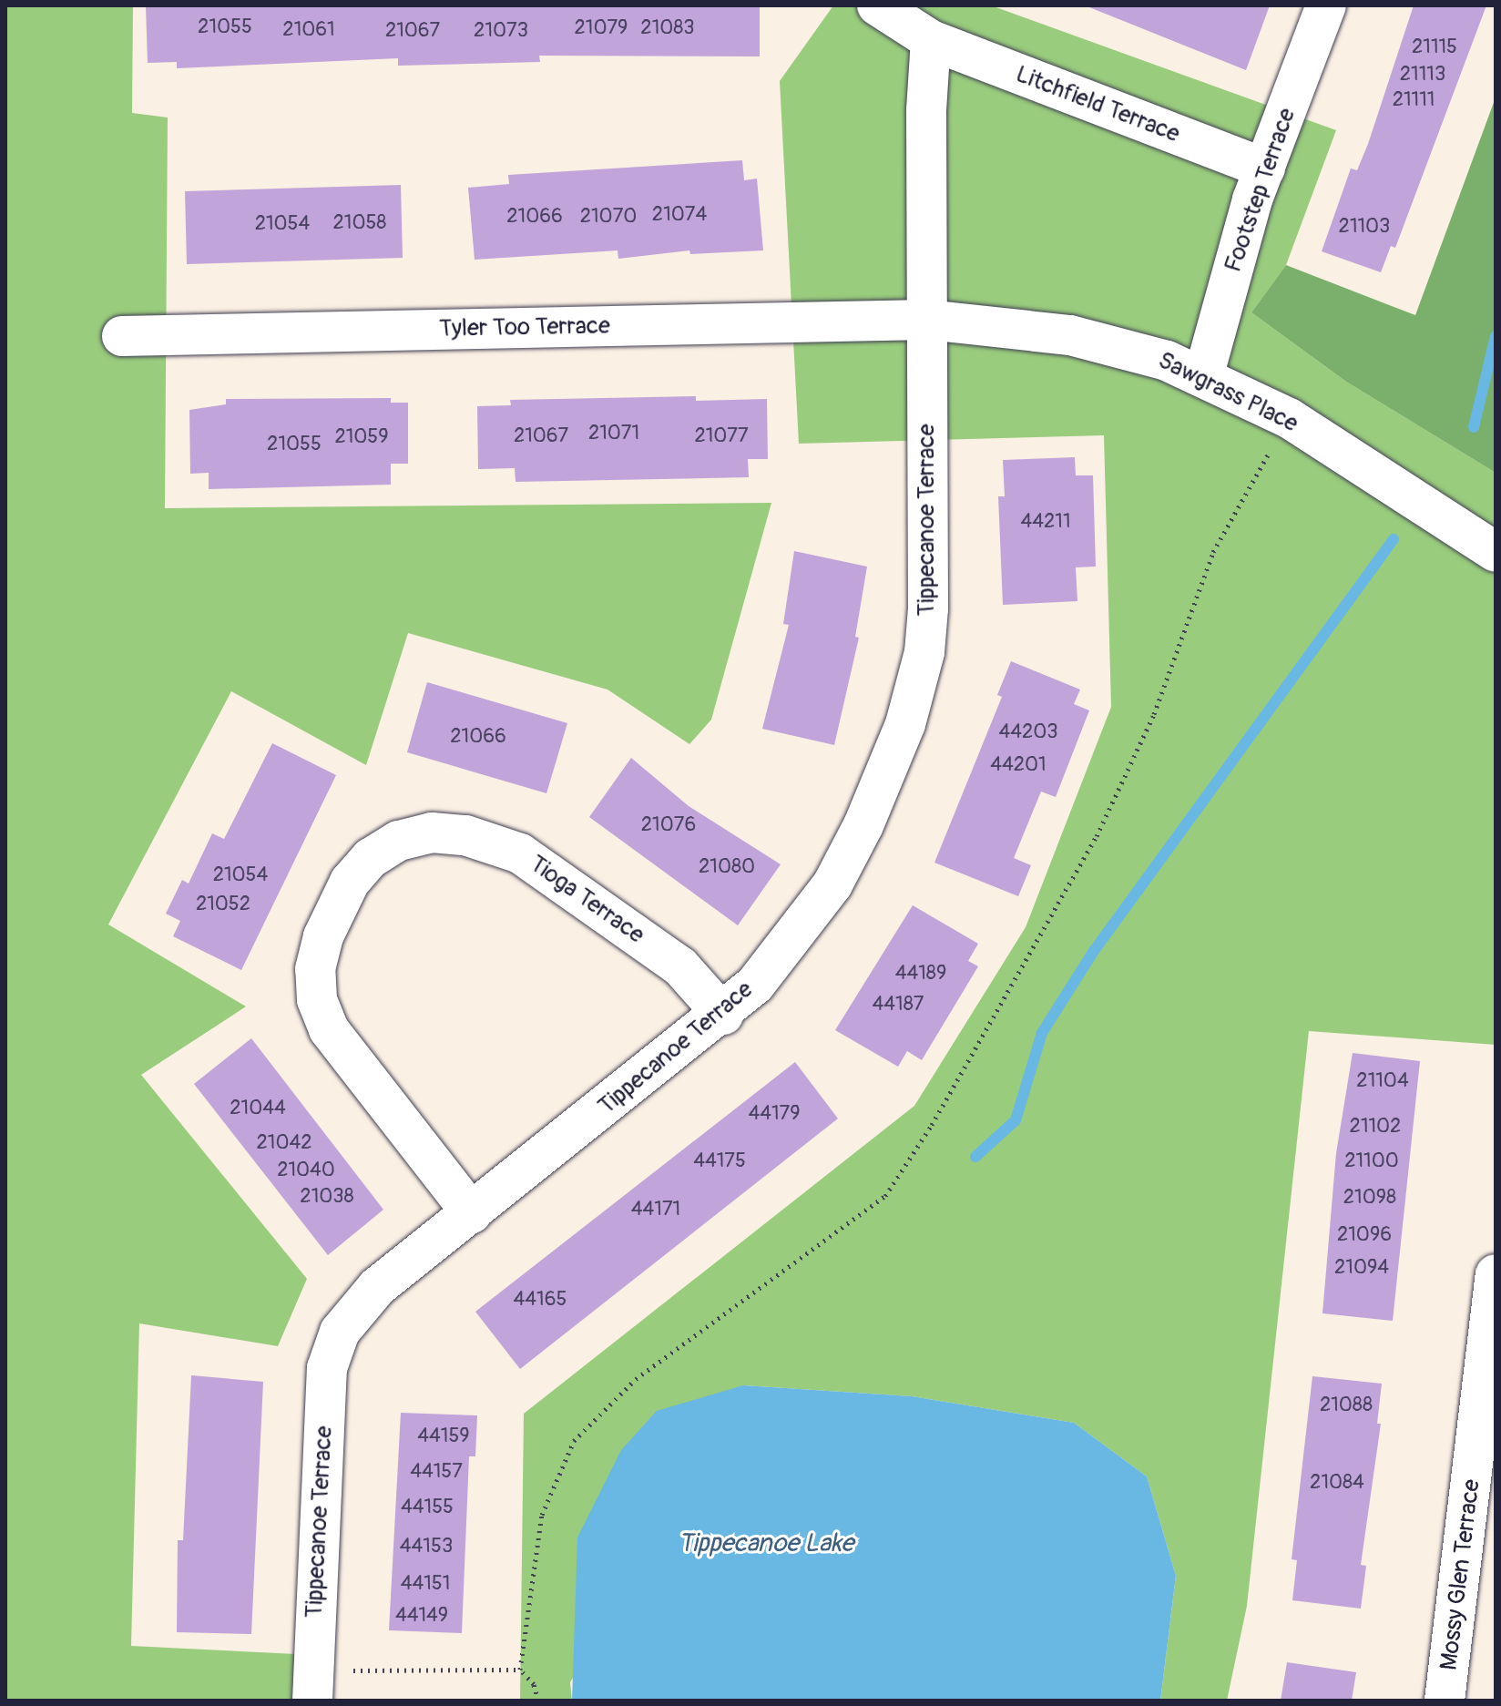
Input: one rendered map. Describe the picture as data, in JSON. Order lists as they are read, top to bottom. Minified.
{"streets":{"street":["Litchfield Terrace","Footstep Terrace","Tyler Too Terrace","Sawgrass Place","Tippecanoe Terrace","Tioga Terrace","Mossy Glen Terrace"]},"crossings":[["Litchfield Terrace","Footstep Terrace"],["Footstep Terrace","Sawgrass Place"],["Tyler Too Terrace","Sawgrass Place"],["Tyler Too Terrace","Tippecanoe Terrace"],["Sawgrass Place","Tippecanoe Terrace"],["Tippecanoe Terrace","Tioga Terrace"]],"water":["Tippecanoe Lake"],"house_numbers":["21055","21079","21083","21061","21067","21073","21115","21113","21111","21074","21066","21070","21058","21054","21103","21071","21067","21077","21059","21055","44211","44203","21066","44201","21076","21080","21054","21052","44189","44187","21104","21044","44179","21102","21042","44175","21100","21040","21038","21098","44171","21096","21094","44165","21088","44159","44157","21084","44155","44153","44151","44149"]}
